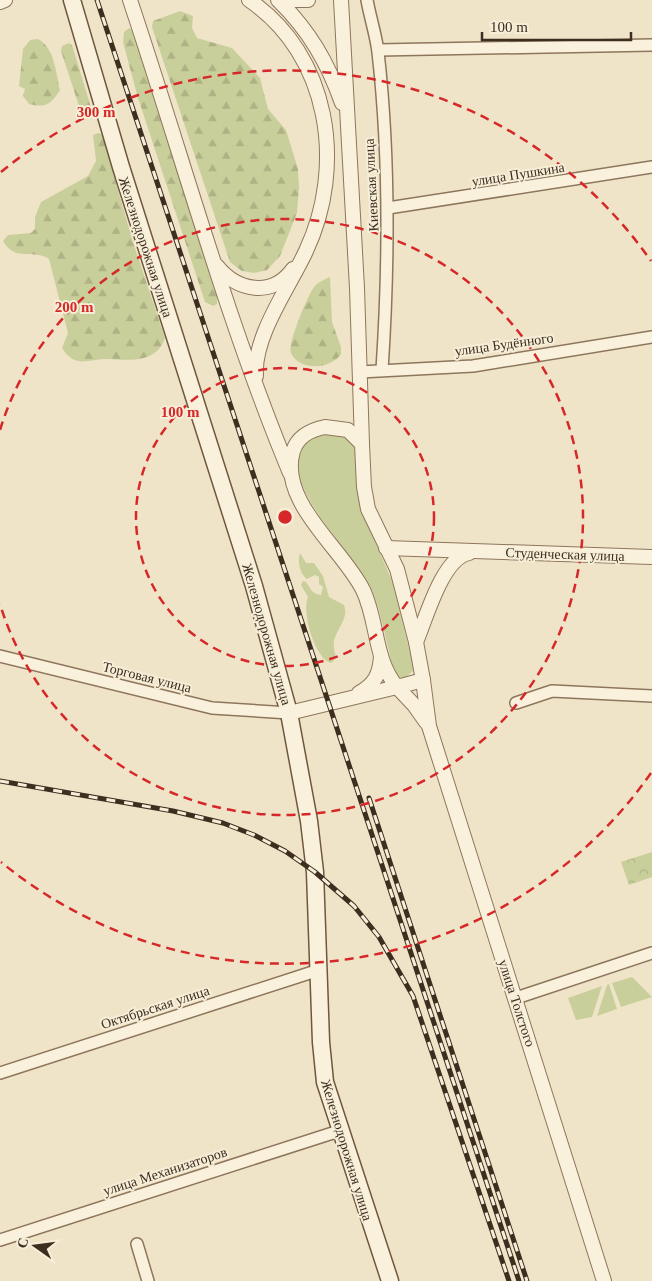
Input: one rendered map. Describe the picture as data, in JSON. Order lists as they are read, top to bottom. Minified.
{"streets":{"main road":["Железнодорожная улица"],"street":["улица Пушкина","Киевская улица","улица Будённого","Студенческая улица","Торговая улица","улица Толстого","Октябрьская улица","улица Механизаторов"]},"crossings":[["улица Пушкина","Киевская улица"],["Киевская улица","улица Будённого"],["Железнодорожная улица","Торговая улица"],["Железнодорожная улица","Октябрьская улица"],["Железнодорожная улица","улица Механизаторов"]],"scale_bar":"100 m","north":"left","rings":["300 m","200 m","100 m"]}
